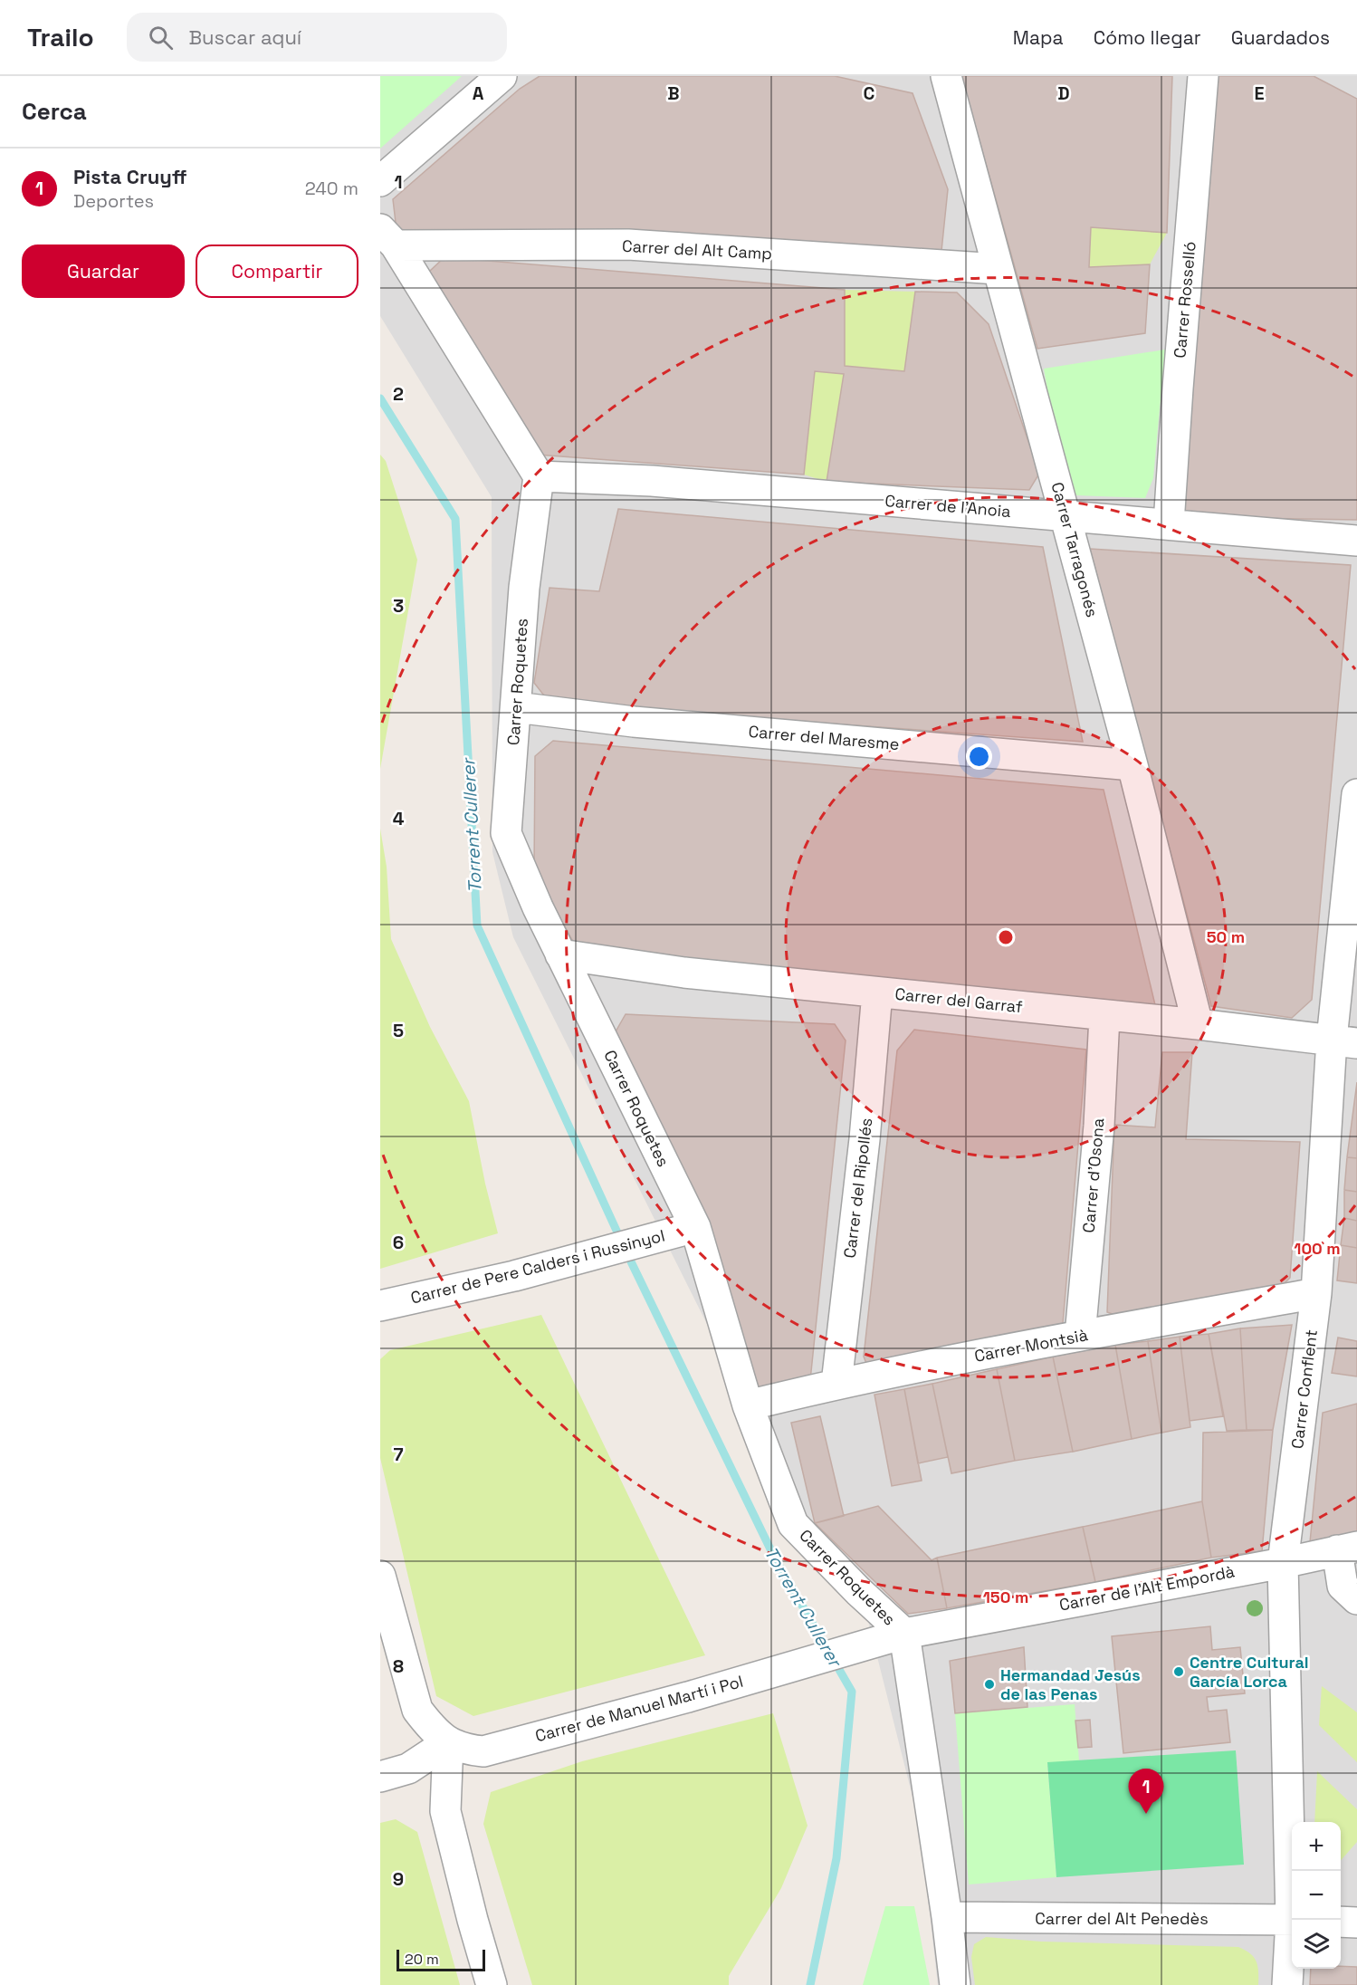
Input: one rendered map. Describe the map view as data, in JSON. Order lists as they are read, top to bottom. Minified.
{"streets":{"street":["Carrer del Alt Camp","Carrer Rosselló","Carrer de l'Anoia","Carrer Tarragonés","Carrer Roquetes","Carrer del Maresme","Carrer del Garraf","Carrer d'Osona","Carrer del Ripollés","Carrer de Pere Calders i Russinyol","Carrer Montsià","Carrer Conflent","Carrer de l'Alt Empordà","Carrer de Manuel Martí i Pol","Carrer del Alt Penedès"]},"crossings":[["Carrer del Alt Camp","Carrer Tarragonés"],["Carrer Rosselló","Carrer de l'Anoia"],["Carrer de l'Anoia","Carrer Tarragonés"],["Carrer de l'Anoia","Carrer Roquetes"],["Carrer Tarragonés","Carrer del Maresme"],["Carrer Tarragonés","Carrer del Garraf"],["Carrer Roquetes","Carrer del Maresme"],["Carrer Roquetes","Carrer del Garraf"],["Carrer Roquetes","Carrer de Pere Calders i Russinyol"],["Carrer Roquetes","Carrer Montsià"],["Carrer Roquetes","Carrer de l'Alt Empordà"],["Carrer Roquetes","Carrer de Manuel Martí i Pol"],["Carrer Roquetes","Carrer del Alt Penedès"],["Carrer del Garraf","Carrer d'Osona"],["Carrer del Garraf","Carrer del Ripollés"],["Carrer del Garraf","Carrer Conflent"],["Carrer d'Osona","Carrer Montsià"],["Carrer del Ripollés","Carrer Montsià"],["Carrer Montsià","Carrer Conflent"],["Carrer Conflent","Carrer de l'Alt Empordà"],["Carrer de l'Alt Empordà","Carrer de Manuel Martí i Pol"]],"water":["Torrent Cullerer"],"places":["Centre Cultural García Lorca","Hermandad Jesús de las Penas"],"scale_bar":"20 m","page":{"header":"Trailo","search":"Buscar aquí","nav":["Mapa","Cómo llegar","Guardados"],"heading":"Cerca","list":[{"mark":"1","name":"Pista Cruyff","note":"Deportes","value":"240 m"}],"buttons":["Guardar","Compartir"],"pins":"1","map_buttons":["+","−"],"scale":"20 m"},"grid":{"columns":["A","B","C","D","E"],"rows":["1","2","3","4","5","6","7","8","9"]},"rings":["50 m","100 m","150 m"]}
